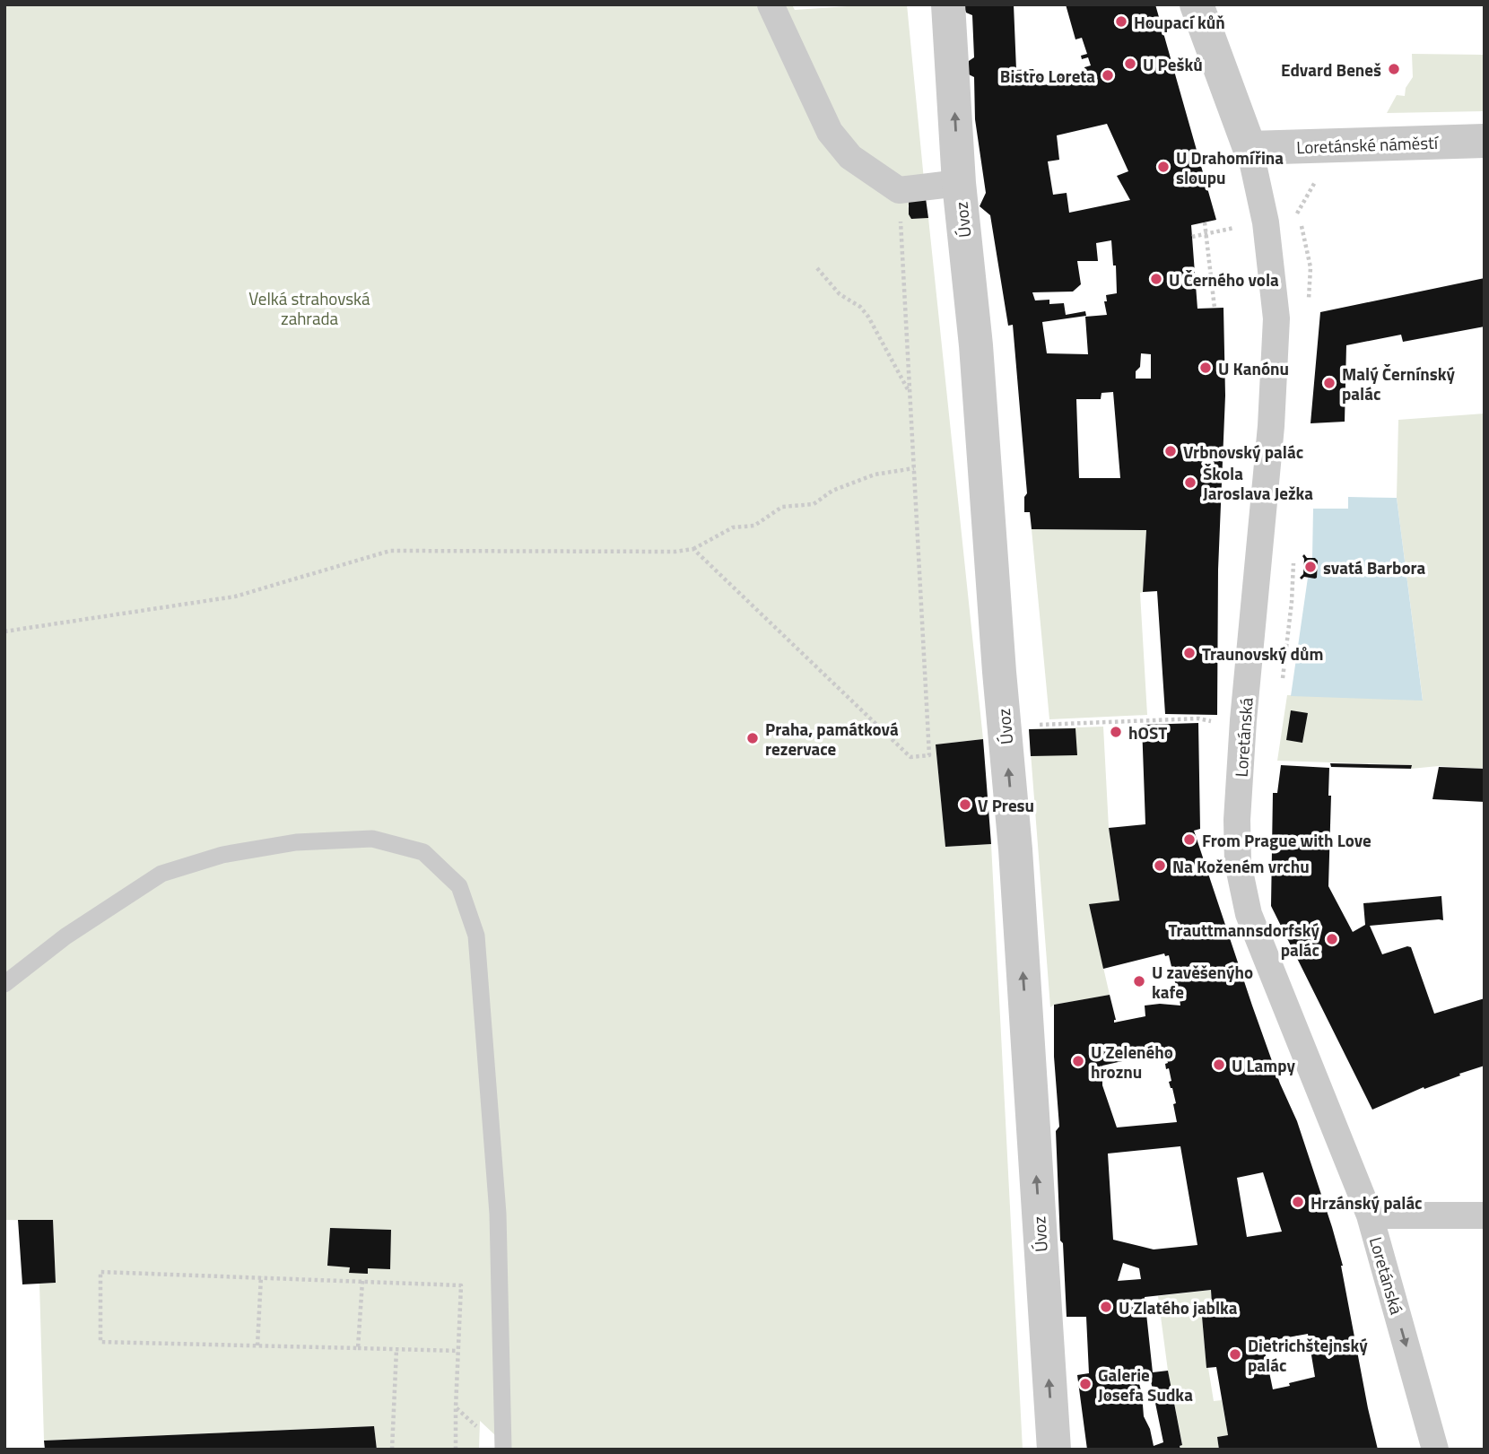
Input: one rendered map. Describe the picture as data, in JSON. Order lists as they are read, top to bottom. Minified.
{"streets":{"street":["Loretánské náměstí","Úvoz","Loretánská"]},"crossings":[["Loretánské náměstí","Loretánská"]],"one_way":["Úvoz"],"parks":["Velká strahovská zahrada"],"places":["Houpací kůň","U Pešků","Edvard Beneš","Bistro Loreta","U Drahomířina sloupu","U Černého vola","U Kanónu","Malý Černínský palác","Vrbnovský palác","Škola Jaroslava Ježka","svatá Barbora","Traunovský dům","hOST","Praha, památková rezervace","V Presu","From Prague with Love","Na Koženém vrchu","Trauttmannsdorfský palác","U zavěšenýho kafe","U Zeleného hroznu","U Lampy","Hrzánský palác","U Zlatého jablka","Dietrichštejnský palác","Galerie Josefa Sudka"]}
